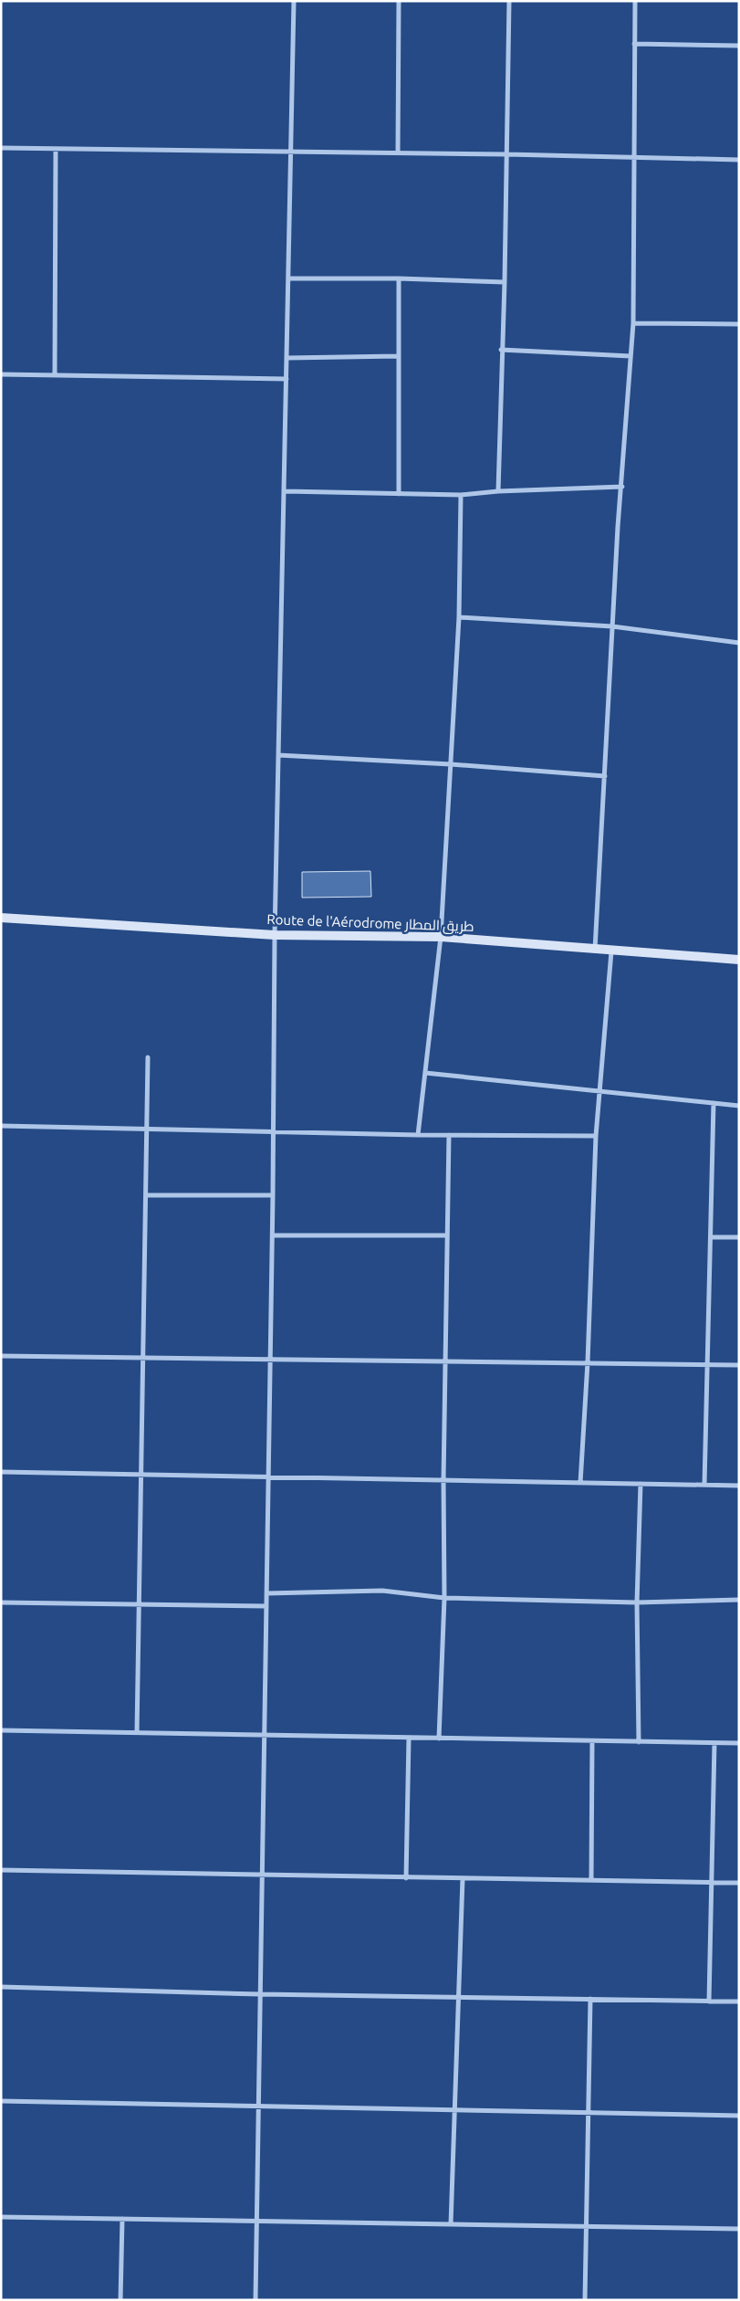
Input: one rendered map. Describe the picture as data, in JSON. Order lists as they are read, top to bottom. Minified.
{"streets":{"street":["Route de l'Aérodrome طريق المطار"]}}
